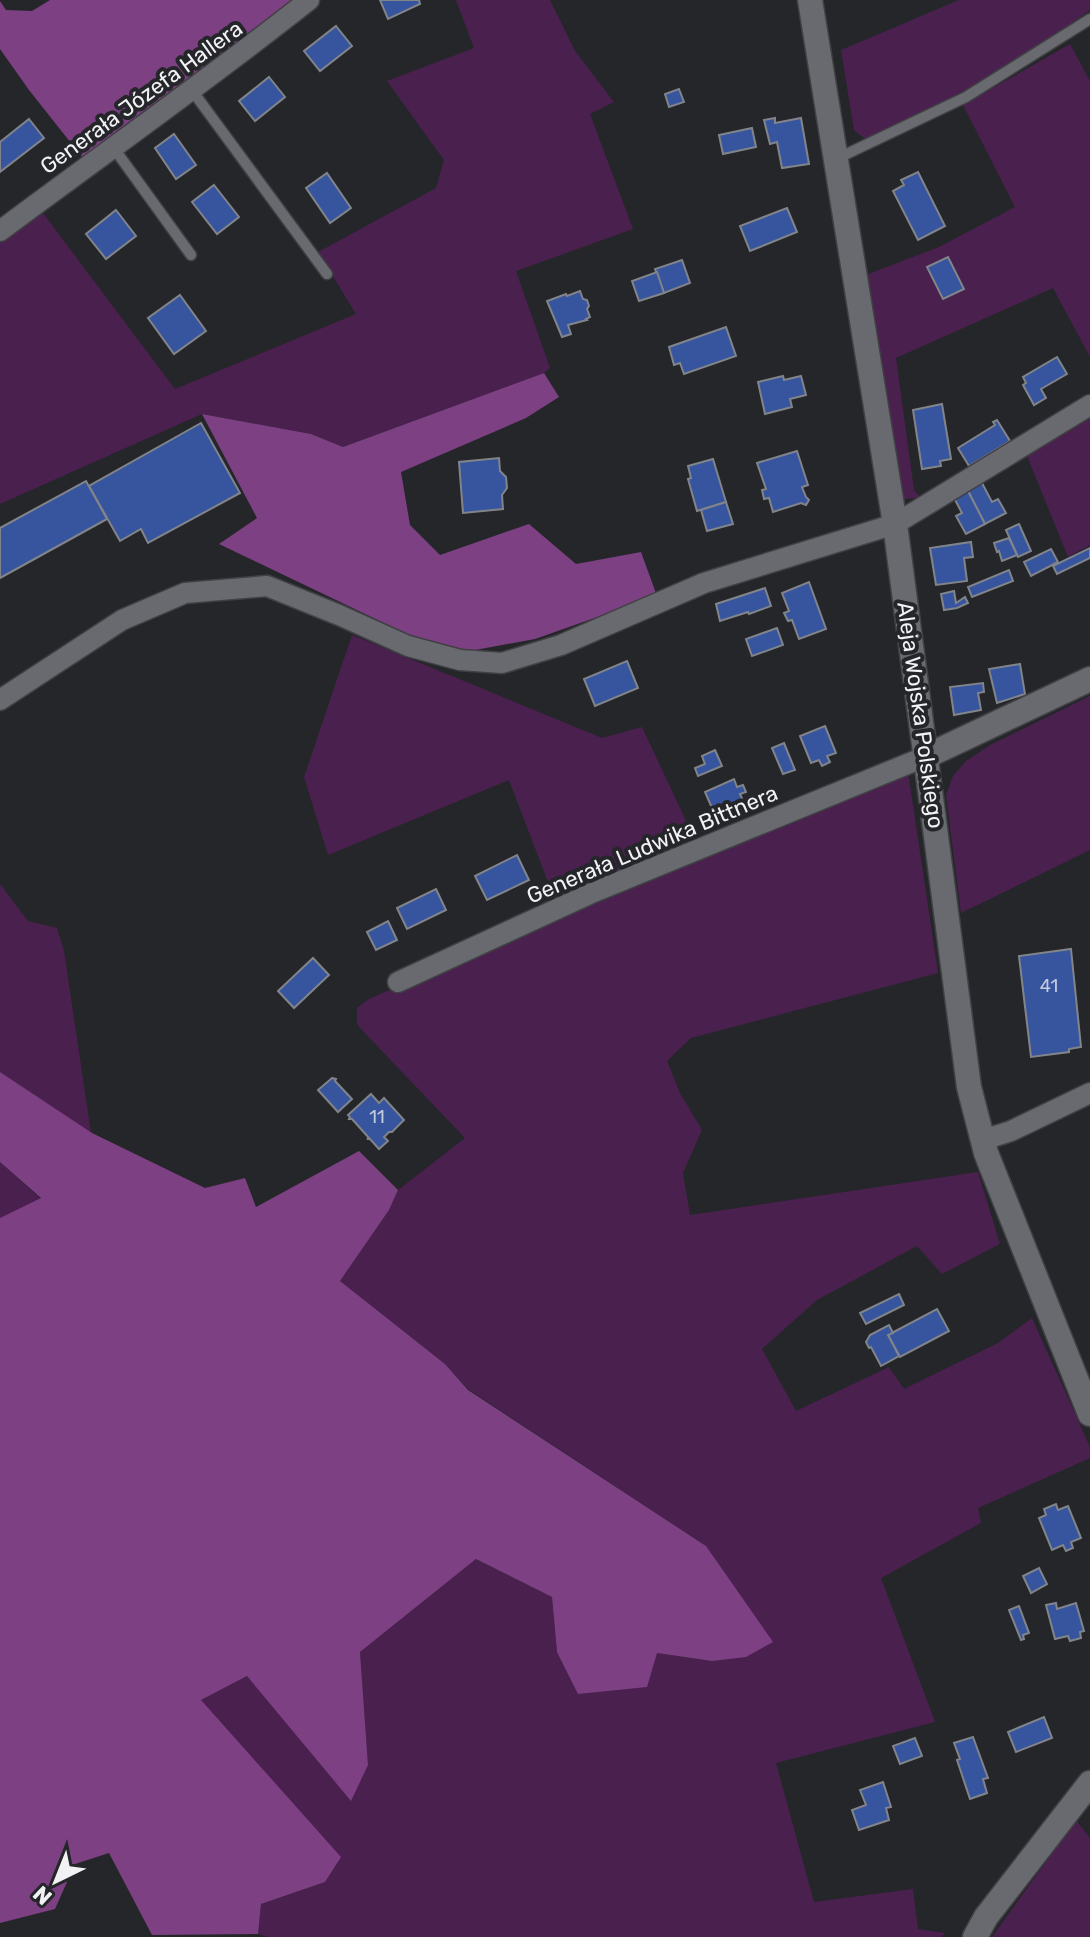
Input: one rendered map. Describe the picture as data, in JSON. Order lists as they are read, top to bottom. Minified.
{"streets":{"street":["Generała Józefa Hallera","Aleja Wojska Polskiego","Generała Ludwika Bittnera"]},"crossings":[["Aleja Wojska Polskiego","Generała Ludwika Bittnera"]],"house_numbers":["41","11"],"north":"bottom left"}
